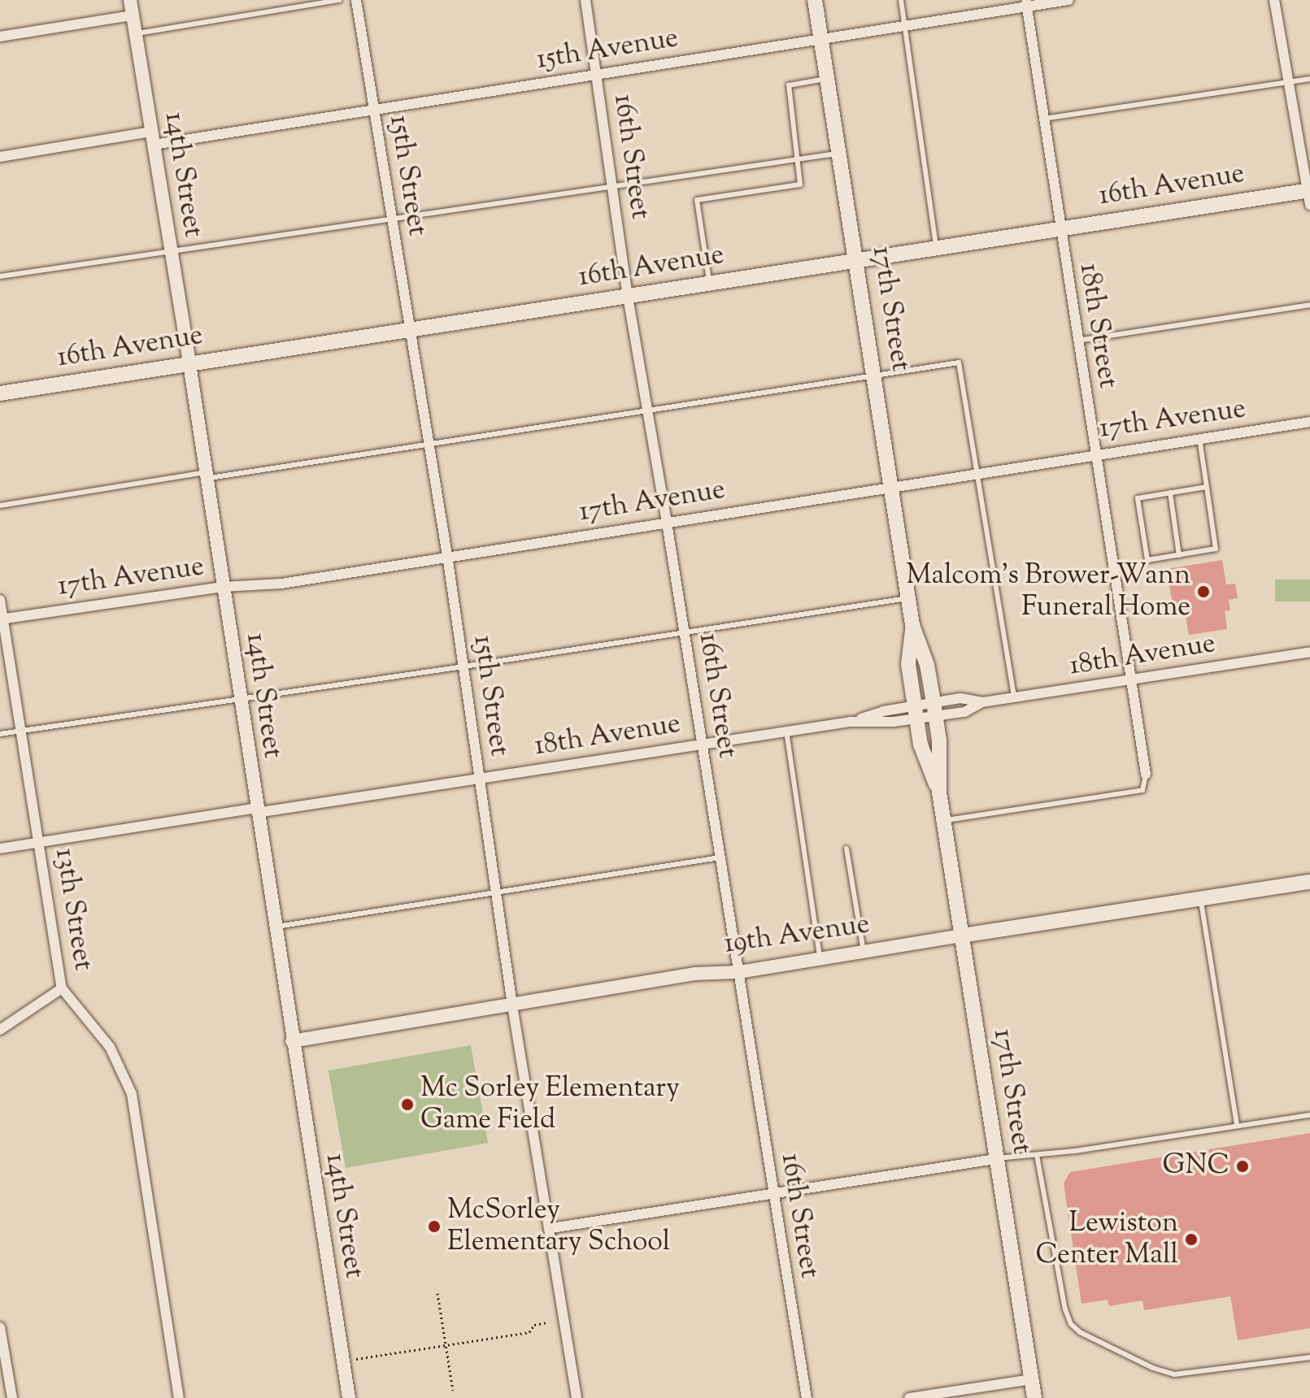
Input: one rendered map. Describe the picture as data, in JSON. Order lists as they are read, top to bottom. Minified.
{"streets":{"main road":["16th Avenue","17th Street","19th Avenue"],"street":["15th Avenue","16th Street","14th Street","15th Street","18th Street","17th Avenue","18th Avenue","13th Street"]},"crossings":[["15th Avenue","16th Street"],["15th Avenue","14th Street"],["15th Avenue","15th Street"],["15th Avenue","17th Street"],["15th Avenue","18th Street"],["16th Street","16th Avenue"],["16th Street","17th Avenue"],["16th Street","18th Avenue"],["16th Street","19th Avenue"],["14th Street","16th Avenue"],["14th Street","17th Avenue"],["14th Street","18th Avenue"],["14th Street","19th Avenue"],["15th Street","16th Avenue"],["15th Street","17th Avenue"],["15th Street","18th Avenue"],["15th Street","19th Avenue"],["16th Avenue","17th Street"],["16th Avenue","18th Street"],["17th Street","17th Avenue"],["17th Street","18th Avenue"],["17th Street","19th Avenue"],["18th Street","17th Avenue"],["18th Street","18th Avenue"],["17th Avenue","13th Street"],["18th Avenue","13th Street"]],"places":["Malcom's Brower-Wann Funeral Home","Mc Sorley Elementary Game Field","GNC","McSorley Elementary School","Lewiston Center Mall"]}
